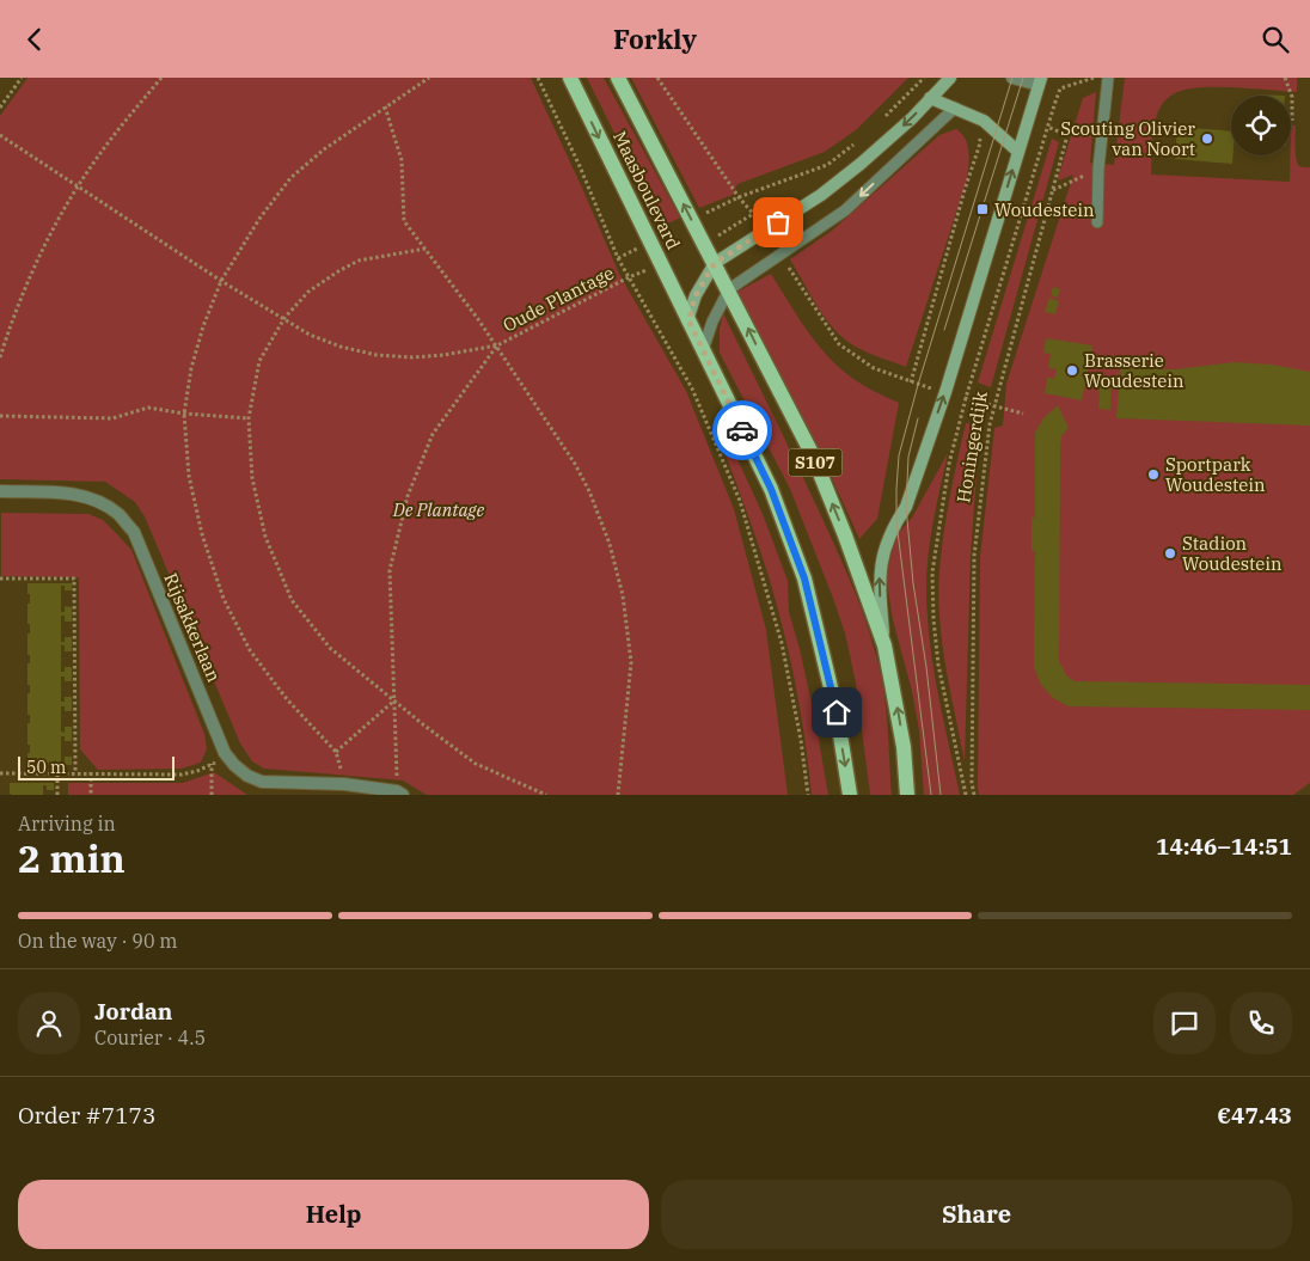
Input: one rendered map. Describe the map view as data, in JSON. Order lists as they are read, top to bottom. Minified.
{"streets":{"main road":["Maasboulevard","S107"],"street":["Honingerdijk","Rijsakkerlaan"],"path":["Oude Plantage"]},"crossings":[["Maasboulevard","S107"],["Honingerdijk","S107"]],"parks":["De Plantage"],"places":{"other":["Scouting Olivier van Noort","Brasserie Woudestein","Sportpark Woudestein","Stadion Woudestein"],"transit":["Woudestein"]},"scale_bar":"50 m","page":{"header":"Forkly","scale":"50 m","heading":["2 min","Arriving in","14:46–14:51"],"panel":["Jordan","Courier · 4.5","Order #7173","€47.43"],"bar":"On the way · 90 m","buttons":["Help","Share"]}}
